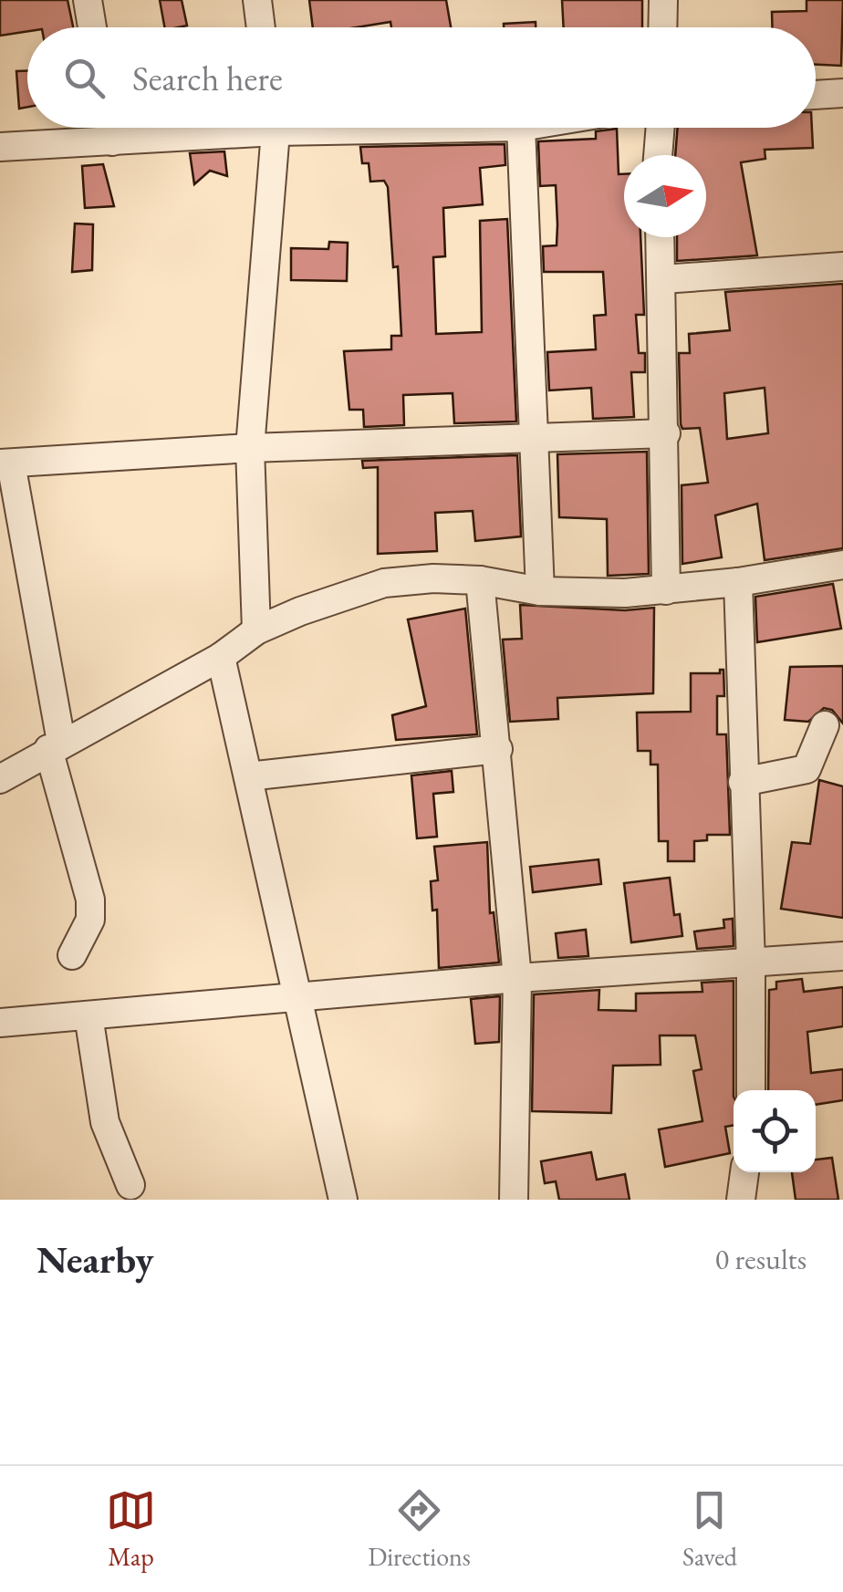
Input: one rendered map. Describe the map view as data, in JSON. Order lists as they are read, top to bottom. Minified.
{"north":"right","page":{"search":"Search here","heading":["Nearby","0 results"],"nav":["Map","Directions","Saved"]}}
